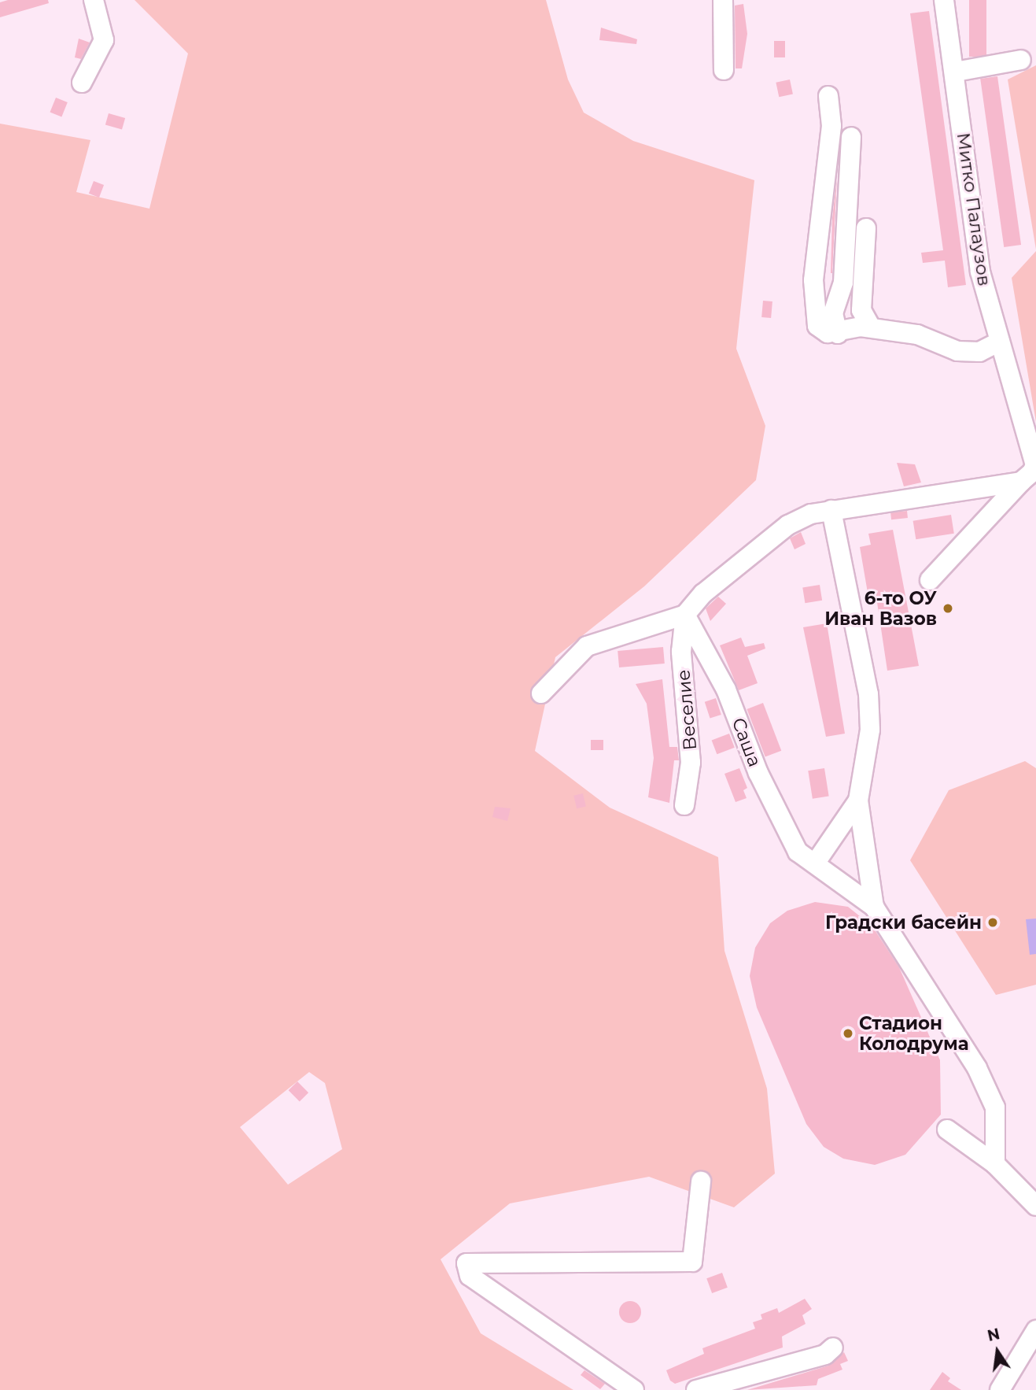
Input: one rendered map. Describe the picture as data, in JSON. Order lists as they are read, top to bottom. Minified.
{"streets":{"street":["Митко Палаузов","Веселие","Саша"]},"crossings":[["Веселие","Саша"]],"places":["6-то ОУ Иван Вазов","Градски басейн","Стадион Колодрума"],"north":"top"}
